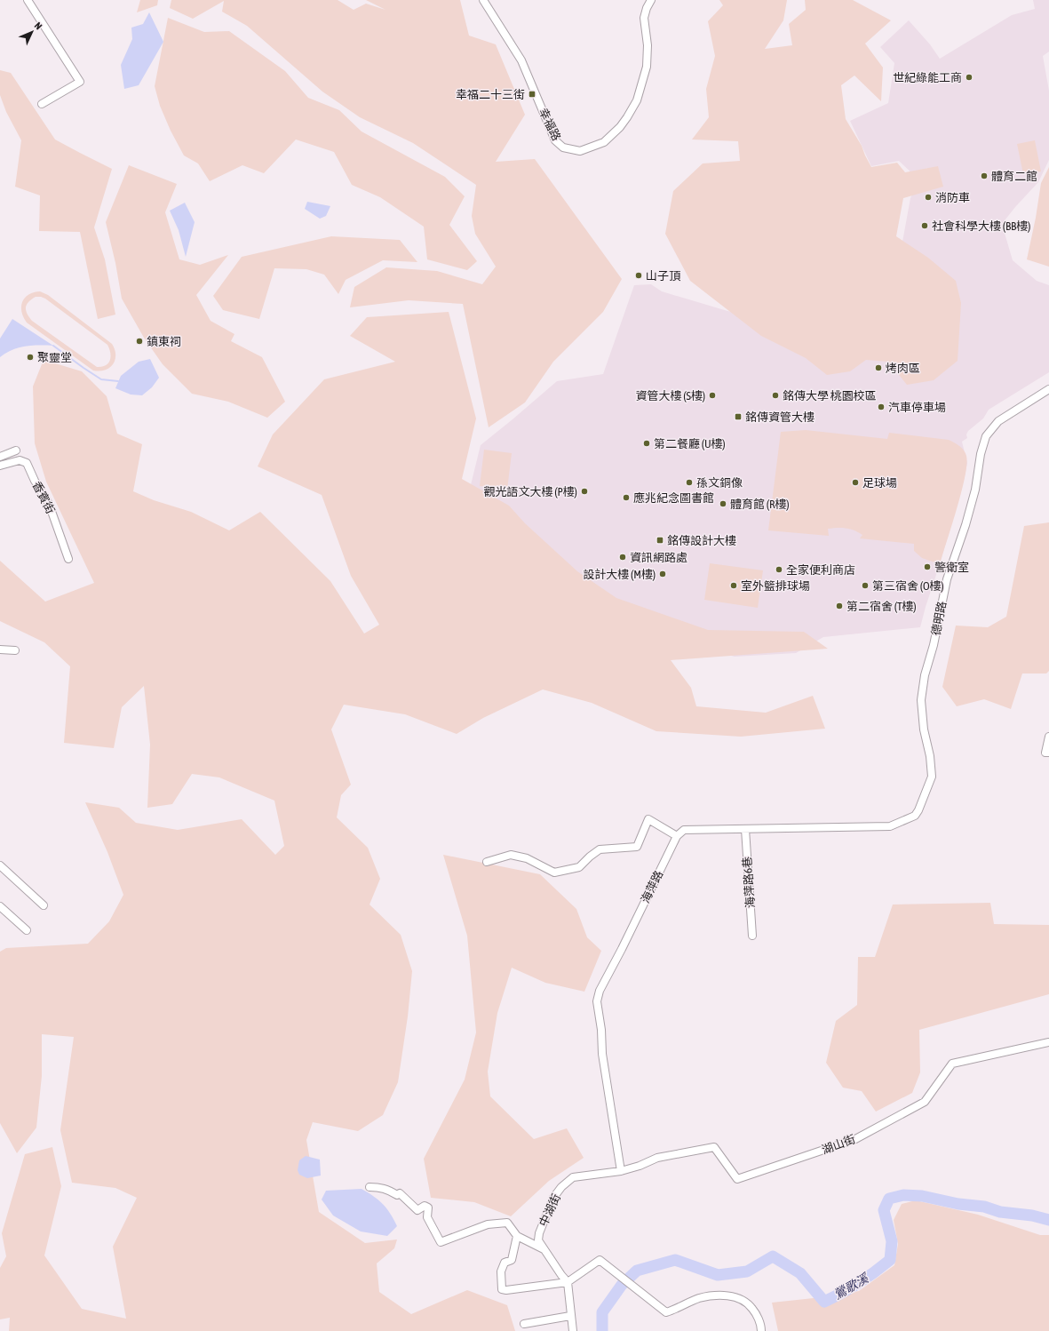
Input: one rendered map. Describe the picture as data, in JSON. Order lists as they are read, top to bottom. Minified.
{"streets":{"street":["幸福路","香賓街","德明路","海萍路6巷","海萍路","湖山街","中湖街"]},"crossings":[["德明路","海萍路6巷"],["海萍路","湖山街"],["海萍路","中湖街"],["湖山街","中湖街"]],"water":["鶯歌溪"],"places":{"other":["世紀綠能工商","體育二館","消防車","社會科學大樓 (BB樓)","山子頂","鎮東祠","聚靈堂","烤肉區","資管大樓 (S樓)","銘傳大學 桃園校區","汽車停車場","第二餐廳 (U樓)","孫文銅像","足球場","觀光語文大樓 (P樓)","應兆紀念圖書館","體育館 (R樓)","資訊網路處","警衛室","全家便利商店","設計大樓 (M樓)","室外籃排球場","第三宿舍 (O樓)","第二宿舍 (T樓)"],"transit":["幸福二十三街","銘傳資管大樓","銘傳設計大樓"]},"north":"top right"}
